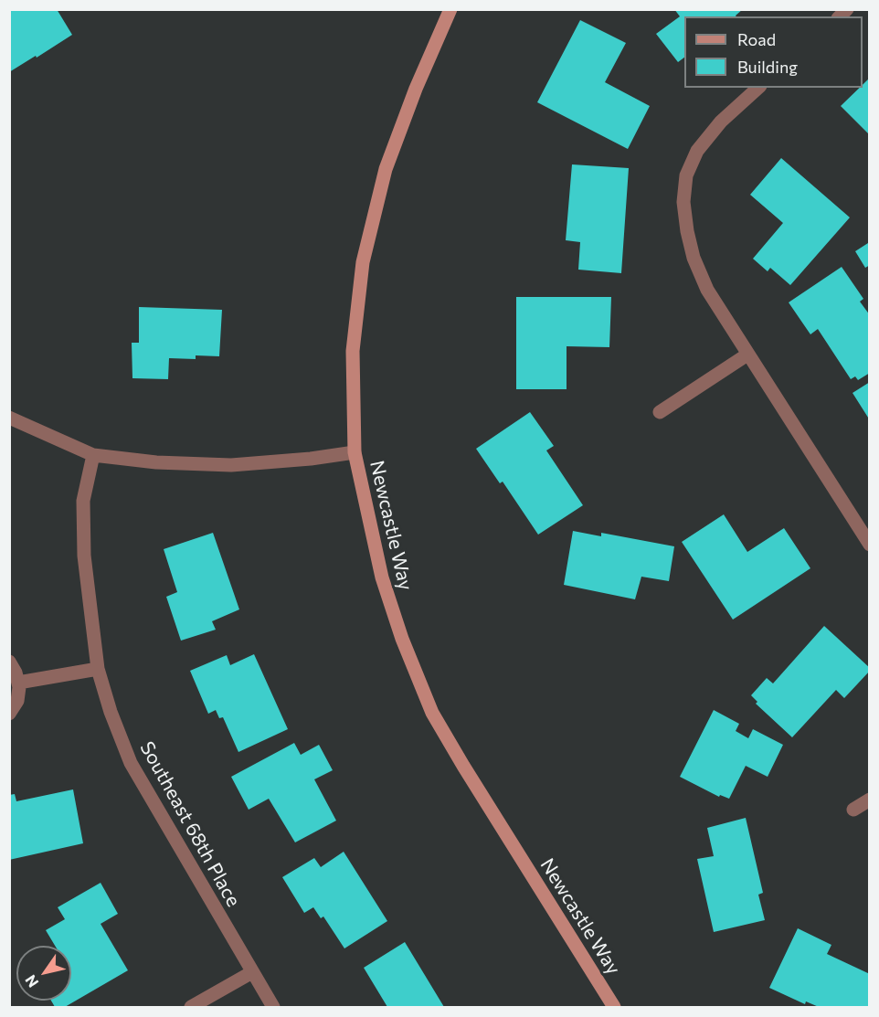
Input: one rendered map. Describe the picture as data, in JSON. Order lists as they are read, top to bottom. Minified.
{"streets":{"main road":["Newcastle Way"],"street":["Southeast 68th Place"]},"legend":["Road","Building"],"north":"bottom left"}
